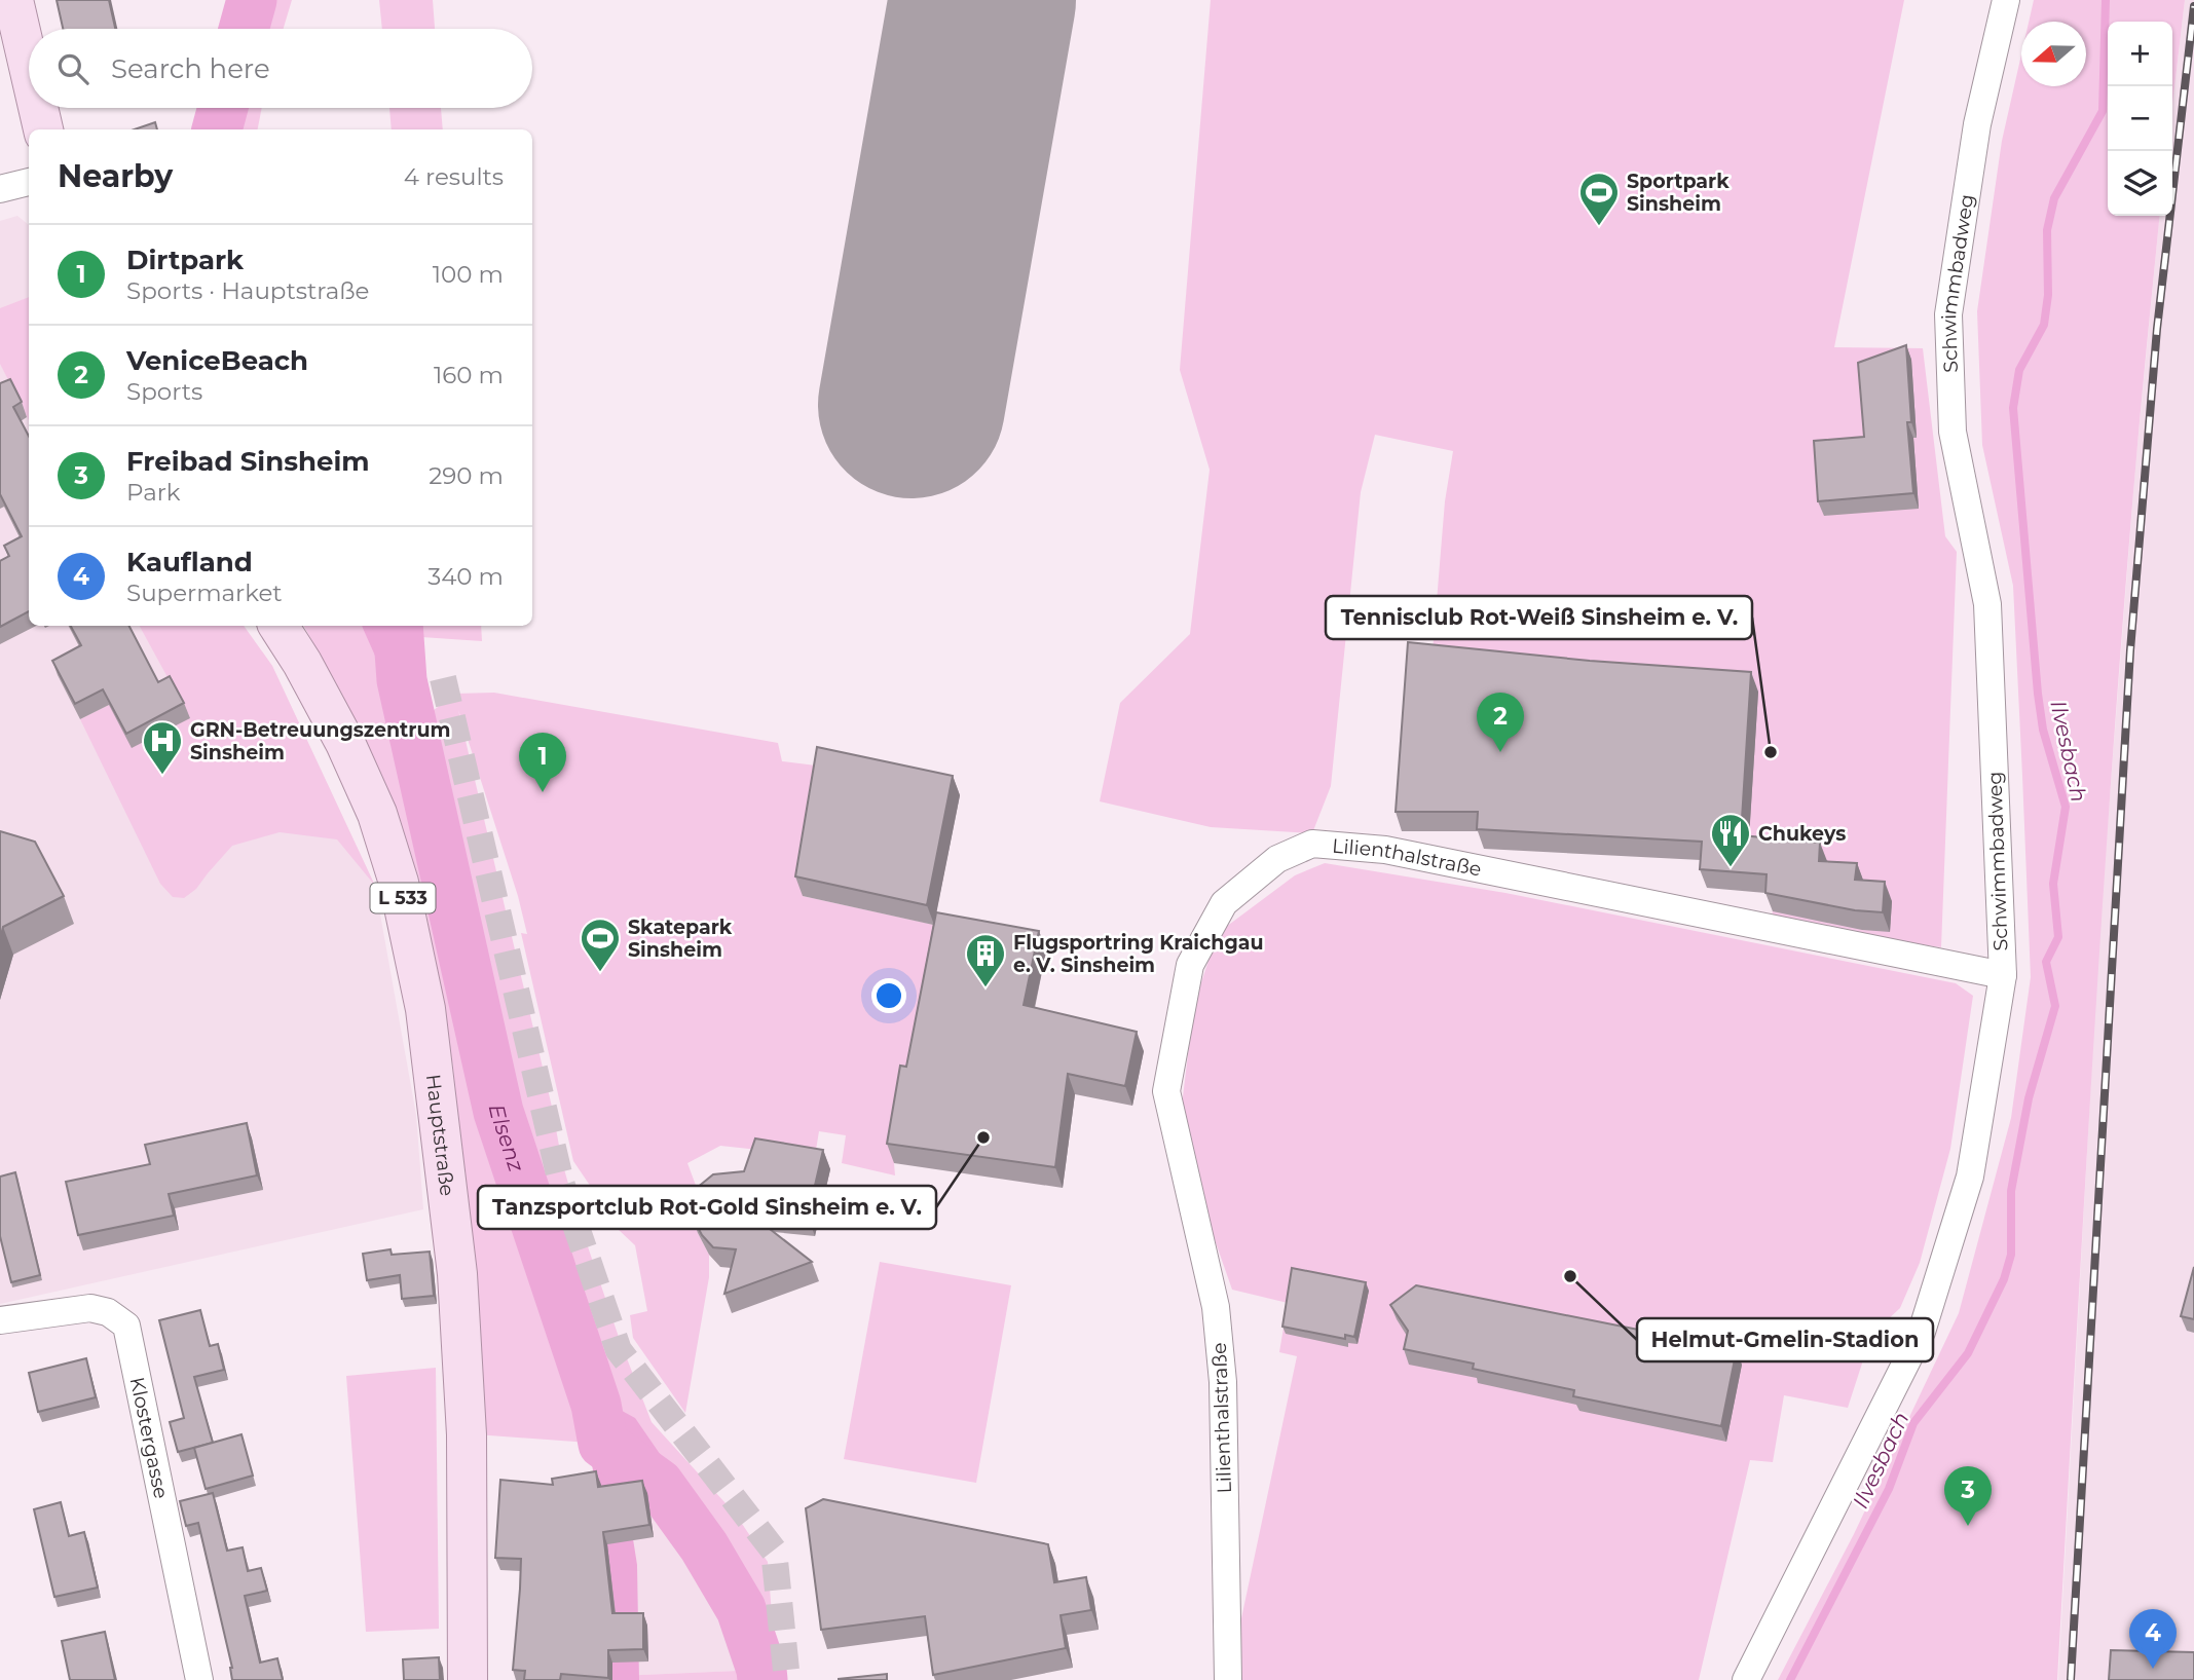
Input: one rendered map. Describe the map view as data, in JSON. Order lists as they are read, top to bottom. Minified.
{"streets":{"main road":["L 533","Hauptstraße"],"street":["Schwimmbadweg","Lilienthalstraße","Klostergasse"]},"crossings":[["Schwimmbadweg","Lilienthalstraße"]],"water":["Ilvesbach","Elsenz"],"places":{"sports":["Sportpark Sinsheim","Skatepark Sinsheim"],"other":["Tennisclub Rot-Weiß Sinsheim e. V.","Tanzsportclub Rot-Gold Sinsheim e. V.","Helmut-Gmelin-Stadion"],"hospital":["GRN-Betreuungszentrum Sinsheim"],"restaurant":["Chukeys"],"building":["Flugsportring Kraichgau e. V. Sinsheim"]},"north":"left","page":{"map_buttons":["+","−"],"search":"Search here","heading":["Nearby","4 results"],"list":[{"mark":"1","name":"Dirtpark","note":"Sports · Hauptstraße","value":"100 m"},{"mark":"2","name":"VeniceBeach","note":"Sports","value":"160 m"},{"mark":"3","name":"Freibad Sinsheim","note":"Park","value":"290 m"},{"mark":"4","name":"Kaufland","note":"Supermarket","value":"340 m"}],"pins":["2","1","3","4"]}}
